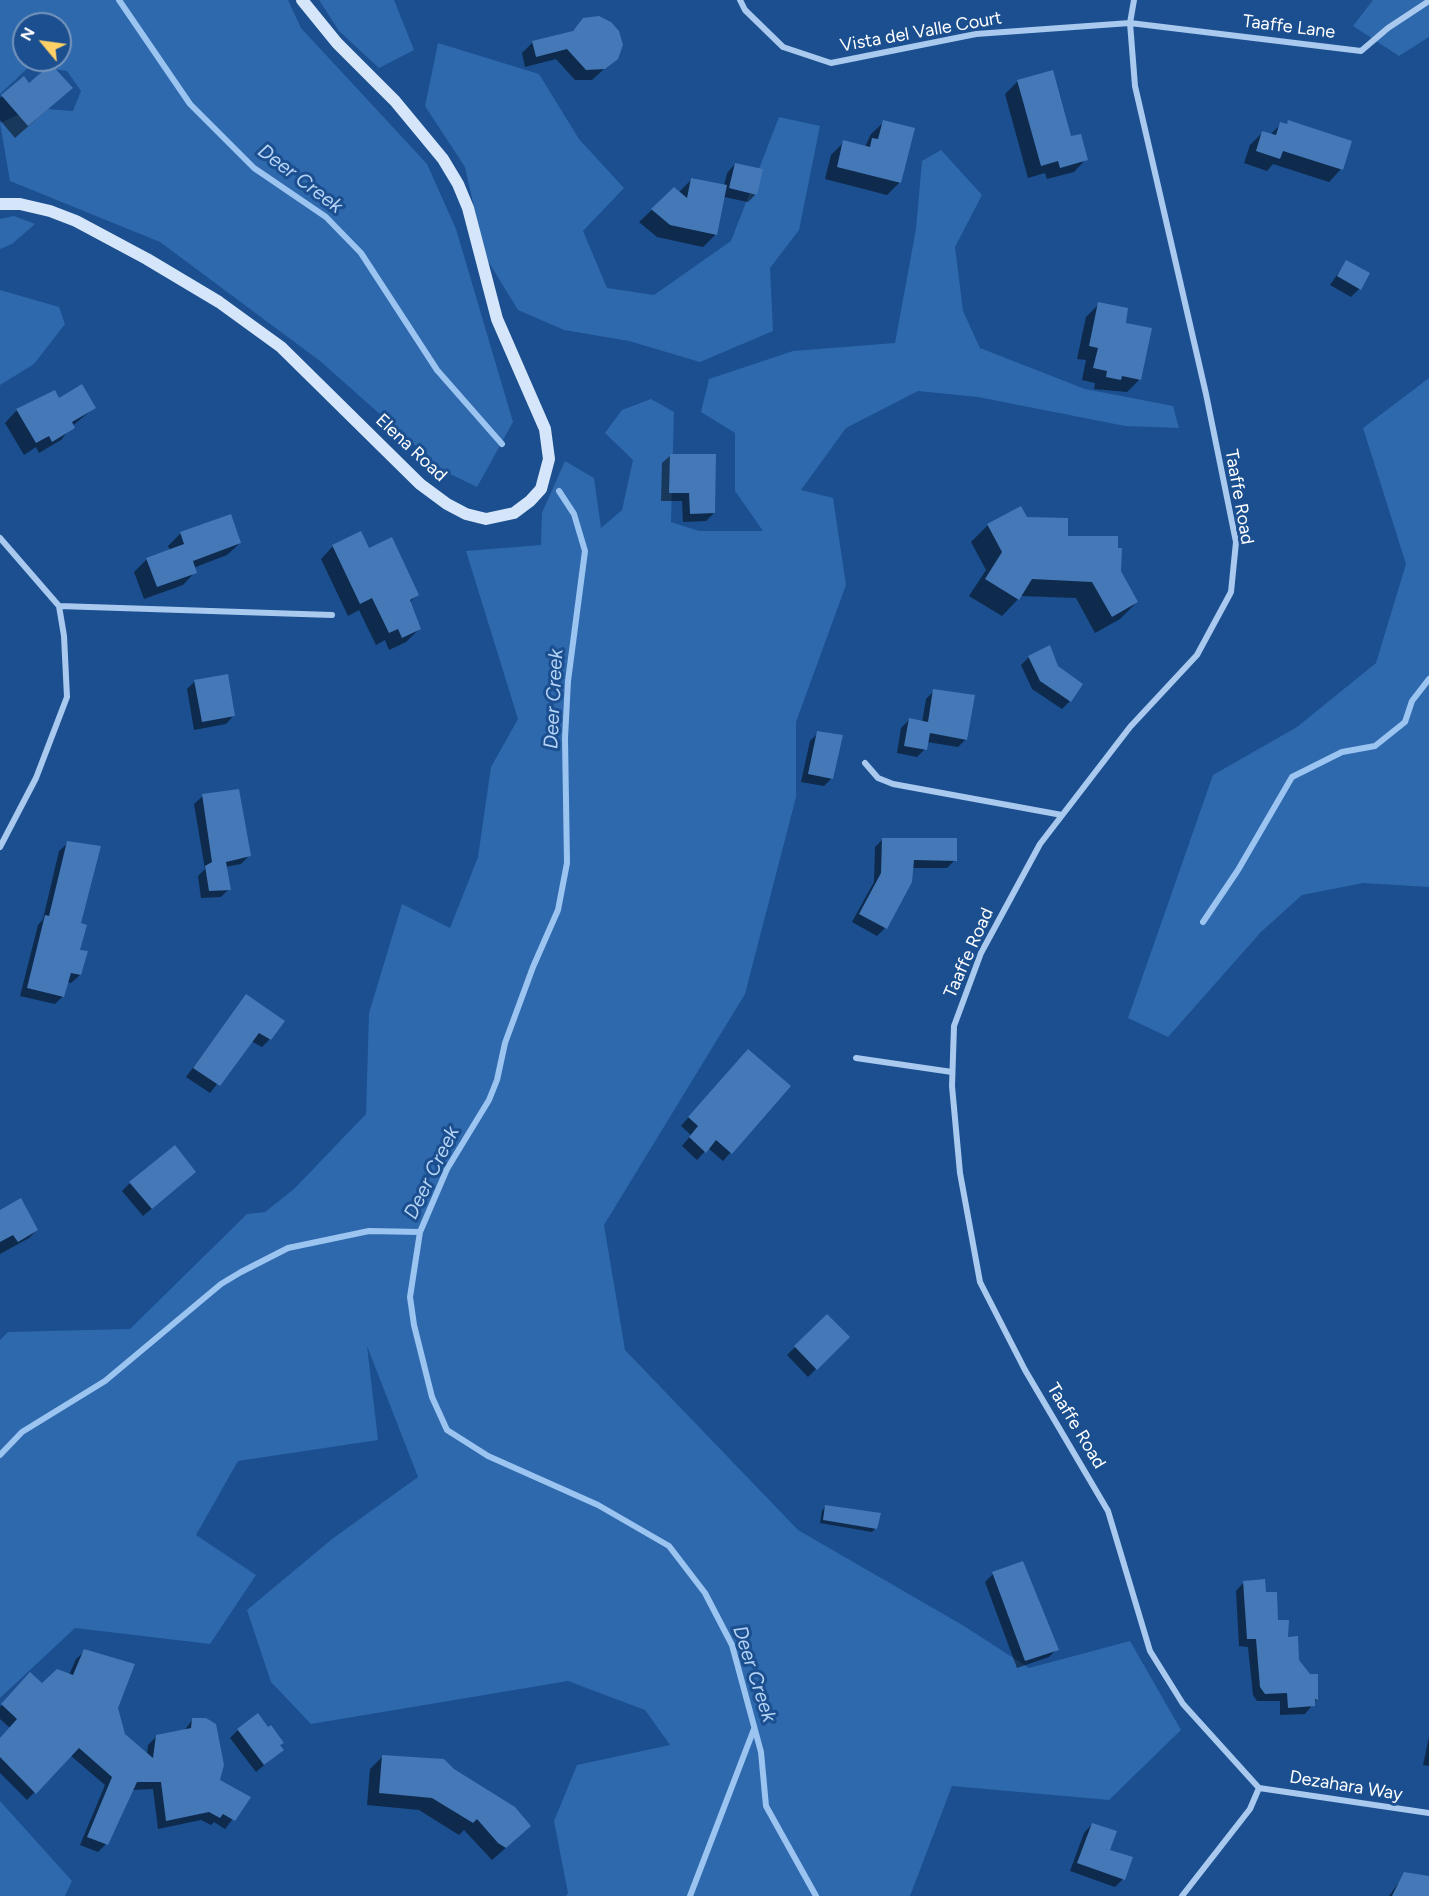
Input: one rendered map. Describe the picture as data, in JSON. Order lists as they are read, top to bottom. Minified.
{"streets":{"street":["Taaffe Lane","Vista del Valle Court","Elena Road","Taaffe Road","Dezahara Way"]},"crossings":[["Taaffe Lane","Vista del Valle Court"],["Taaffe Lane","Taaffe Road"],["Vista del Valle Court","Taaffe Road"],["Taaffe Road","Dezahara Way"]],"water":["Deer Creek"],"north":"top left"}
